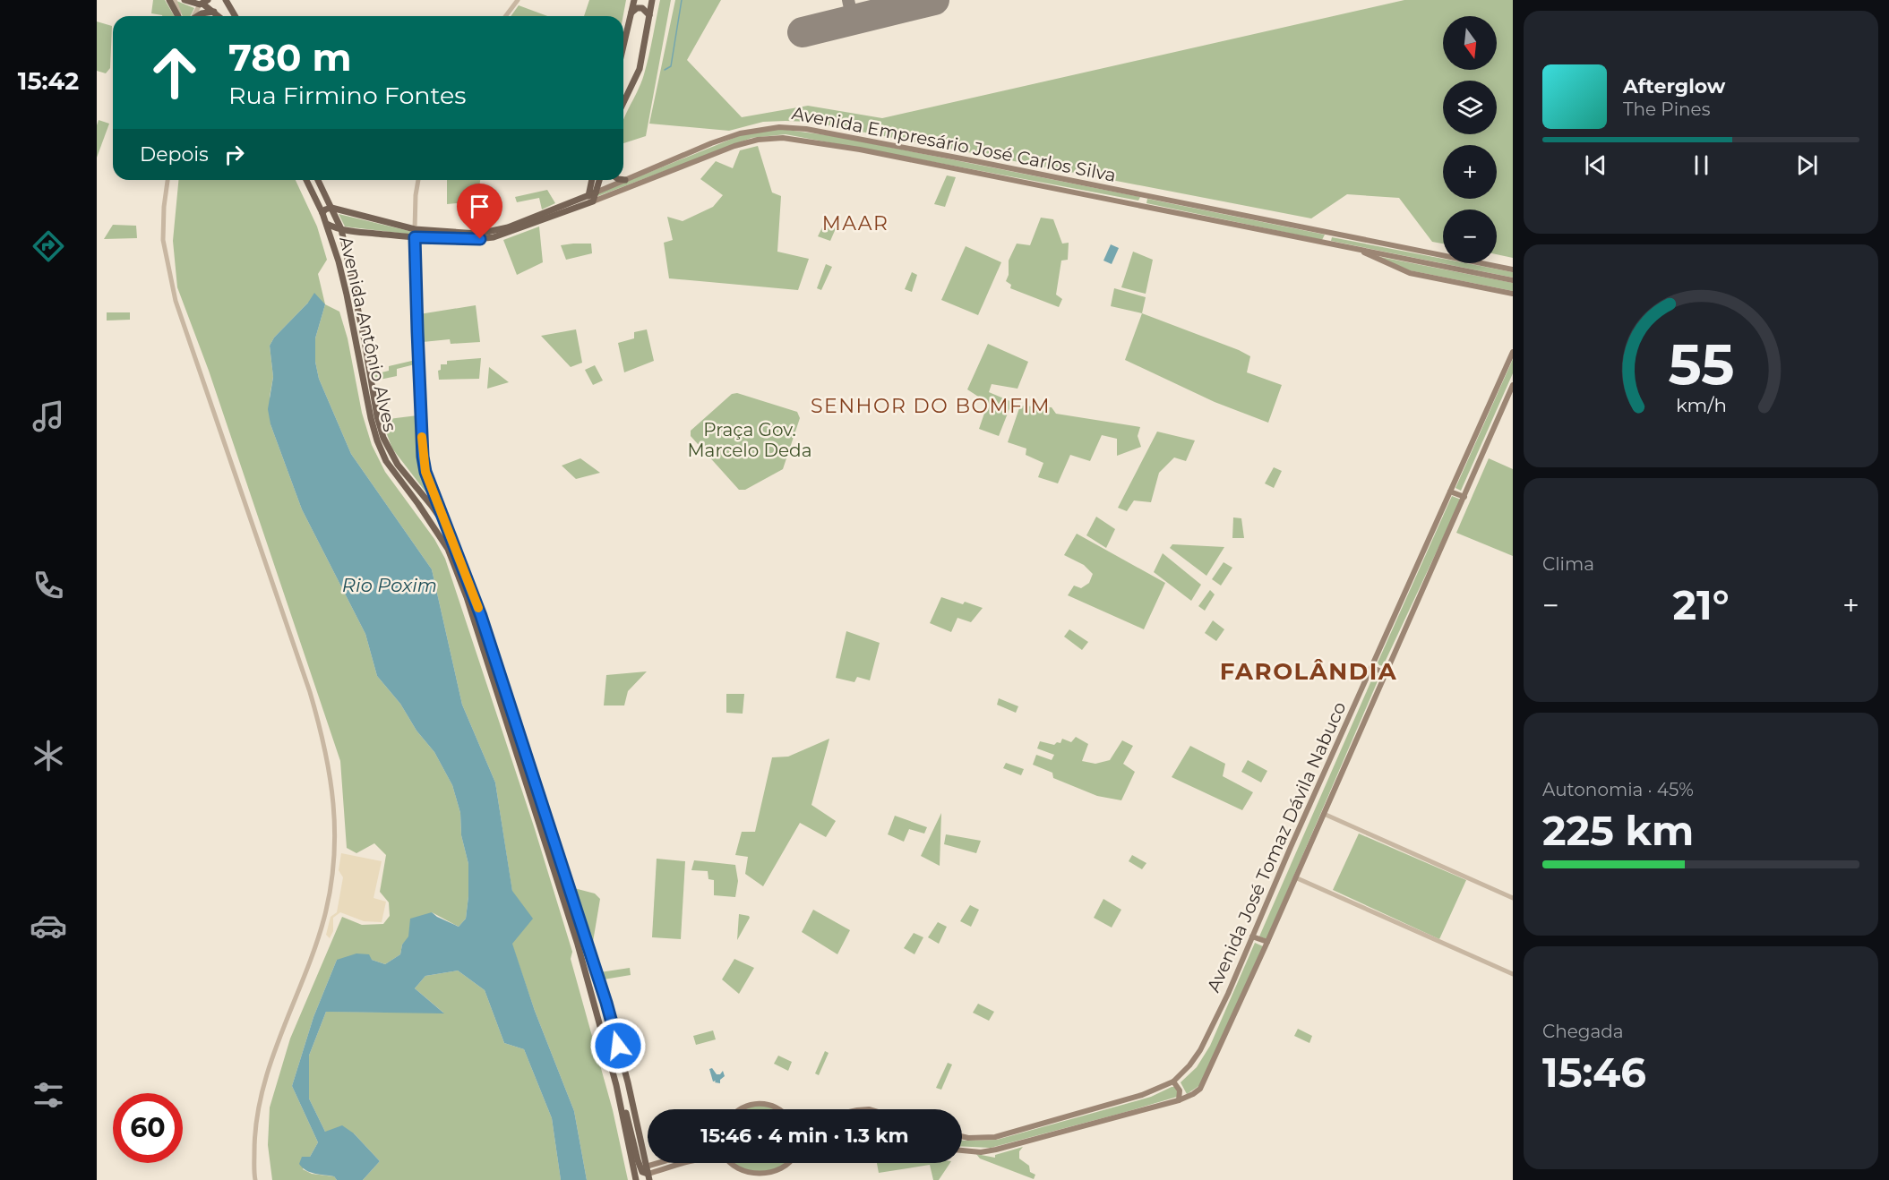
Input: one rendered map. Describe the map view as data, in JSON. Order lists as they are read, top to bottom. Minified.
{"streets":{"main road":["Avenida Empresário José Carlos Silva","Avenida Antônio Alves","Avenida José Tomaz Dávila Nabuco"]},"crossings":[["Avenida Empresário José Carlos Silva","Avenida Antônio Alves"]],"districts":["MAAR","SENHOR DO BOMFIM","FAROLÂNDIA"],"water":["Rio Poxim"],"parks":["Praça Gov. Marcelo Deda"],"north":"bottom","page":{"tabs":"15:42","map_buttons":["+","−"],"turn":["780 m","Rua Firmino Fontes"],"song":["Afterglow","The Pines"],"then":"Depois","tile":["Clima",["Autonomia · 45%","225 km"],["Chegada","15:46"]],"heat":["−","21°","+"],"limit":"60","trip":"15:46 · 4 min · 1.3 km","gauge":["55","km/h"]}}
